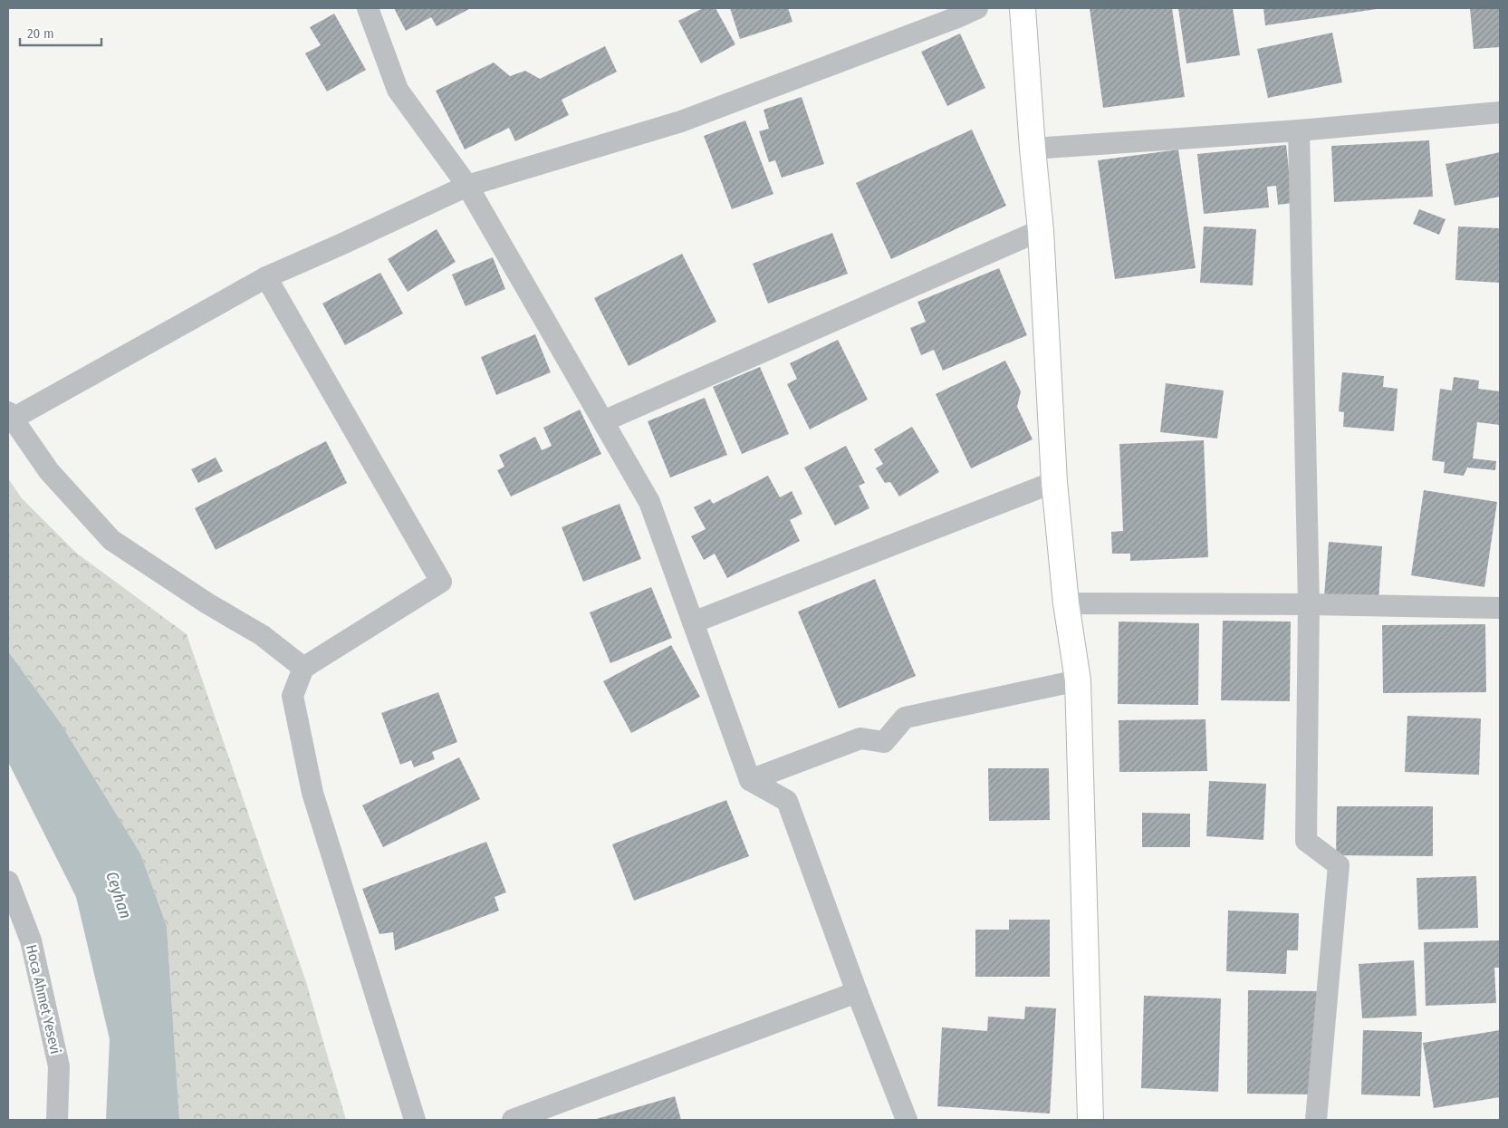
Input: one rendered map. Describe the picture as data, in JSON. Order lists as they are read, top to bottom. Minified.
{"streets":{"street":["Hoca Ahmet Yesevi"]},"water":["Ceyhan"],"scale_bar":"20 m"}
